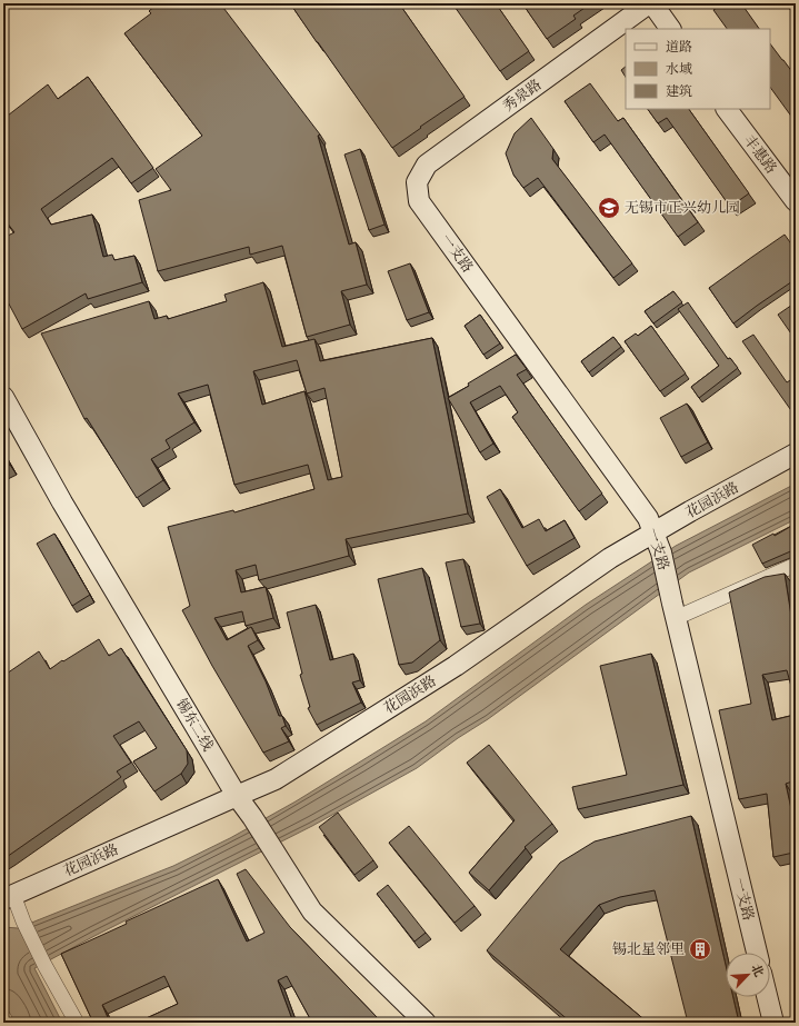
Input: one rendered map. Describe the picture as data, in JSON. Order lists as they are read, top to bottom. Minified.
{"streets":{"street":["秀泉路","丰惠路","一支路","花园浜路","锡东二线"]},"crossings":[["秀泉路","一支路"],["一支路","花园浜路"],["花园浜路","锡东二线"]],"places":{"school or university":["无锡市正兴幼儿园"],"building":["锡北星邻里"]},"legend":["道路","水域","建筑"],"north":"top right"}
